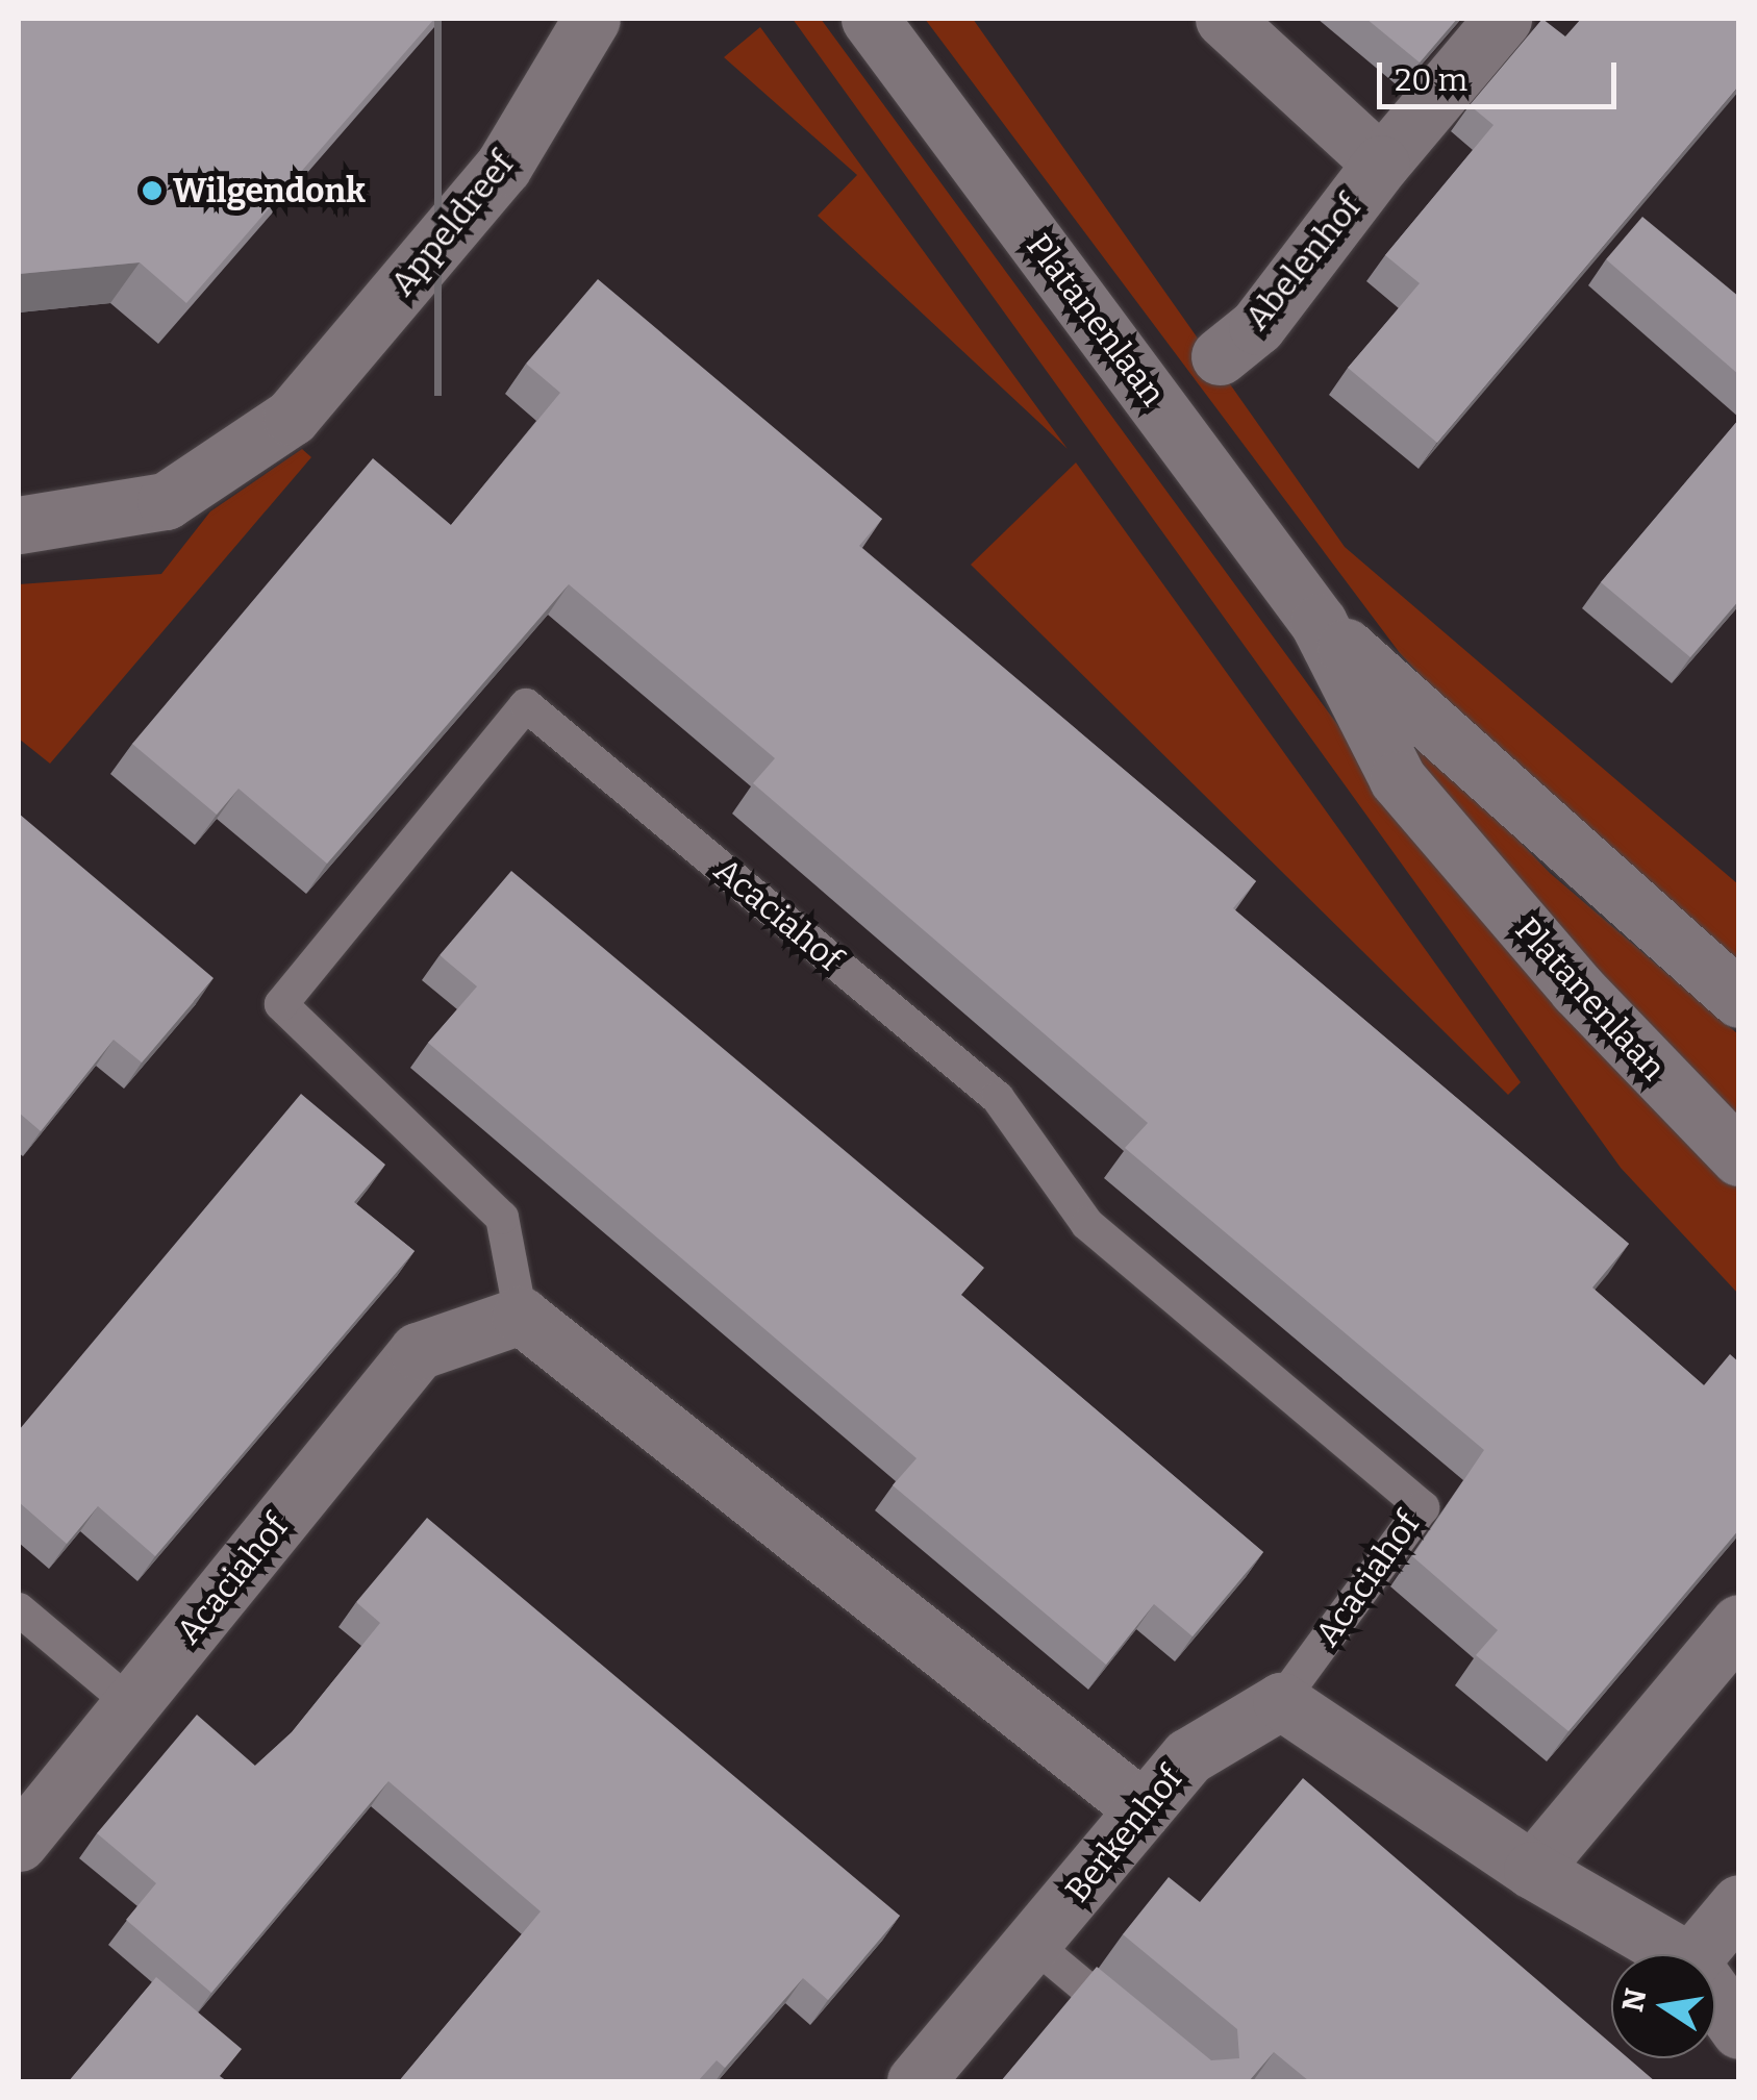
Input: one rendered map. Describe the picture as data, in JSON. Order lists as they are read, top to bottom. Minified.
{"streets":{"street":["Appeldreef","Abelenhof","Platanenlaan","Acaciahof","Berkenhof"]},"crossings":[["Acaciahof","Berkenhof"]],"places":["Wilgendonk"],"scale_bar":"20 m","north":"left"}
